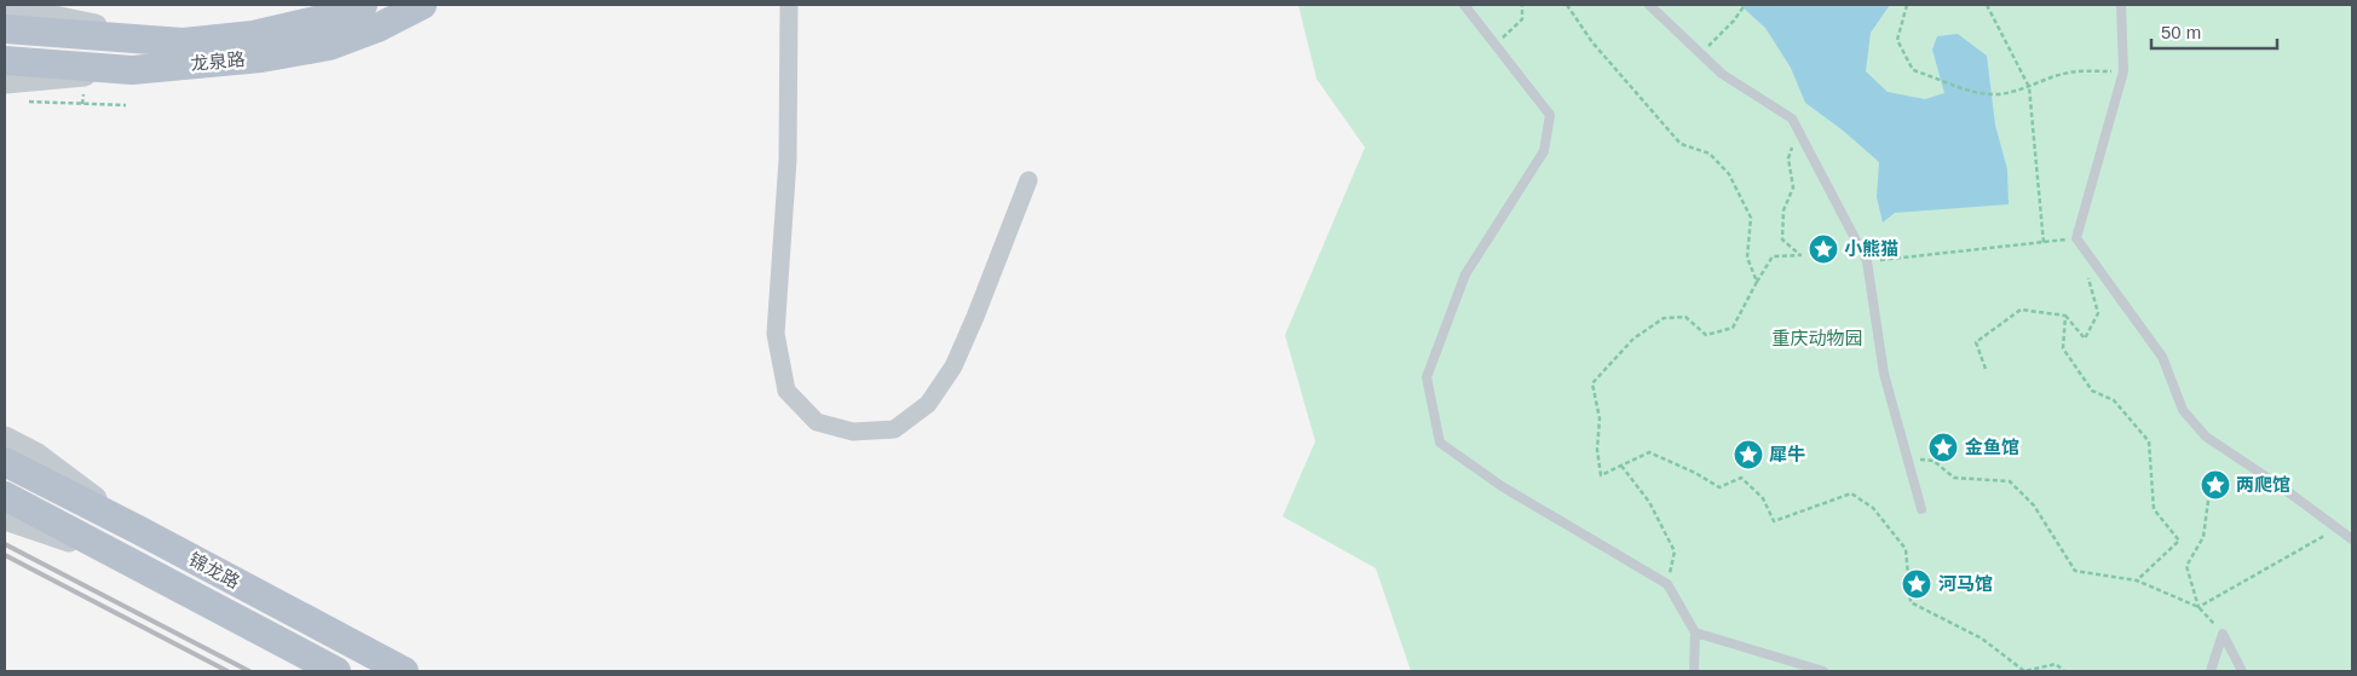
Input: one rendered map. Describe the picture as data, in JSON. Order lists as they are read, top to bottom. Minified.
{"streets":{"main road":["龙泉路","锦龙路"]},"parks":["重庆动物园"],"places":{"place":["小熊猫","金鱼馆","犀牛","两爬馆","河马馆"]},"scale_bar":"50 m"}
